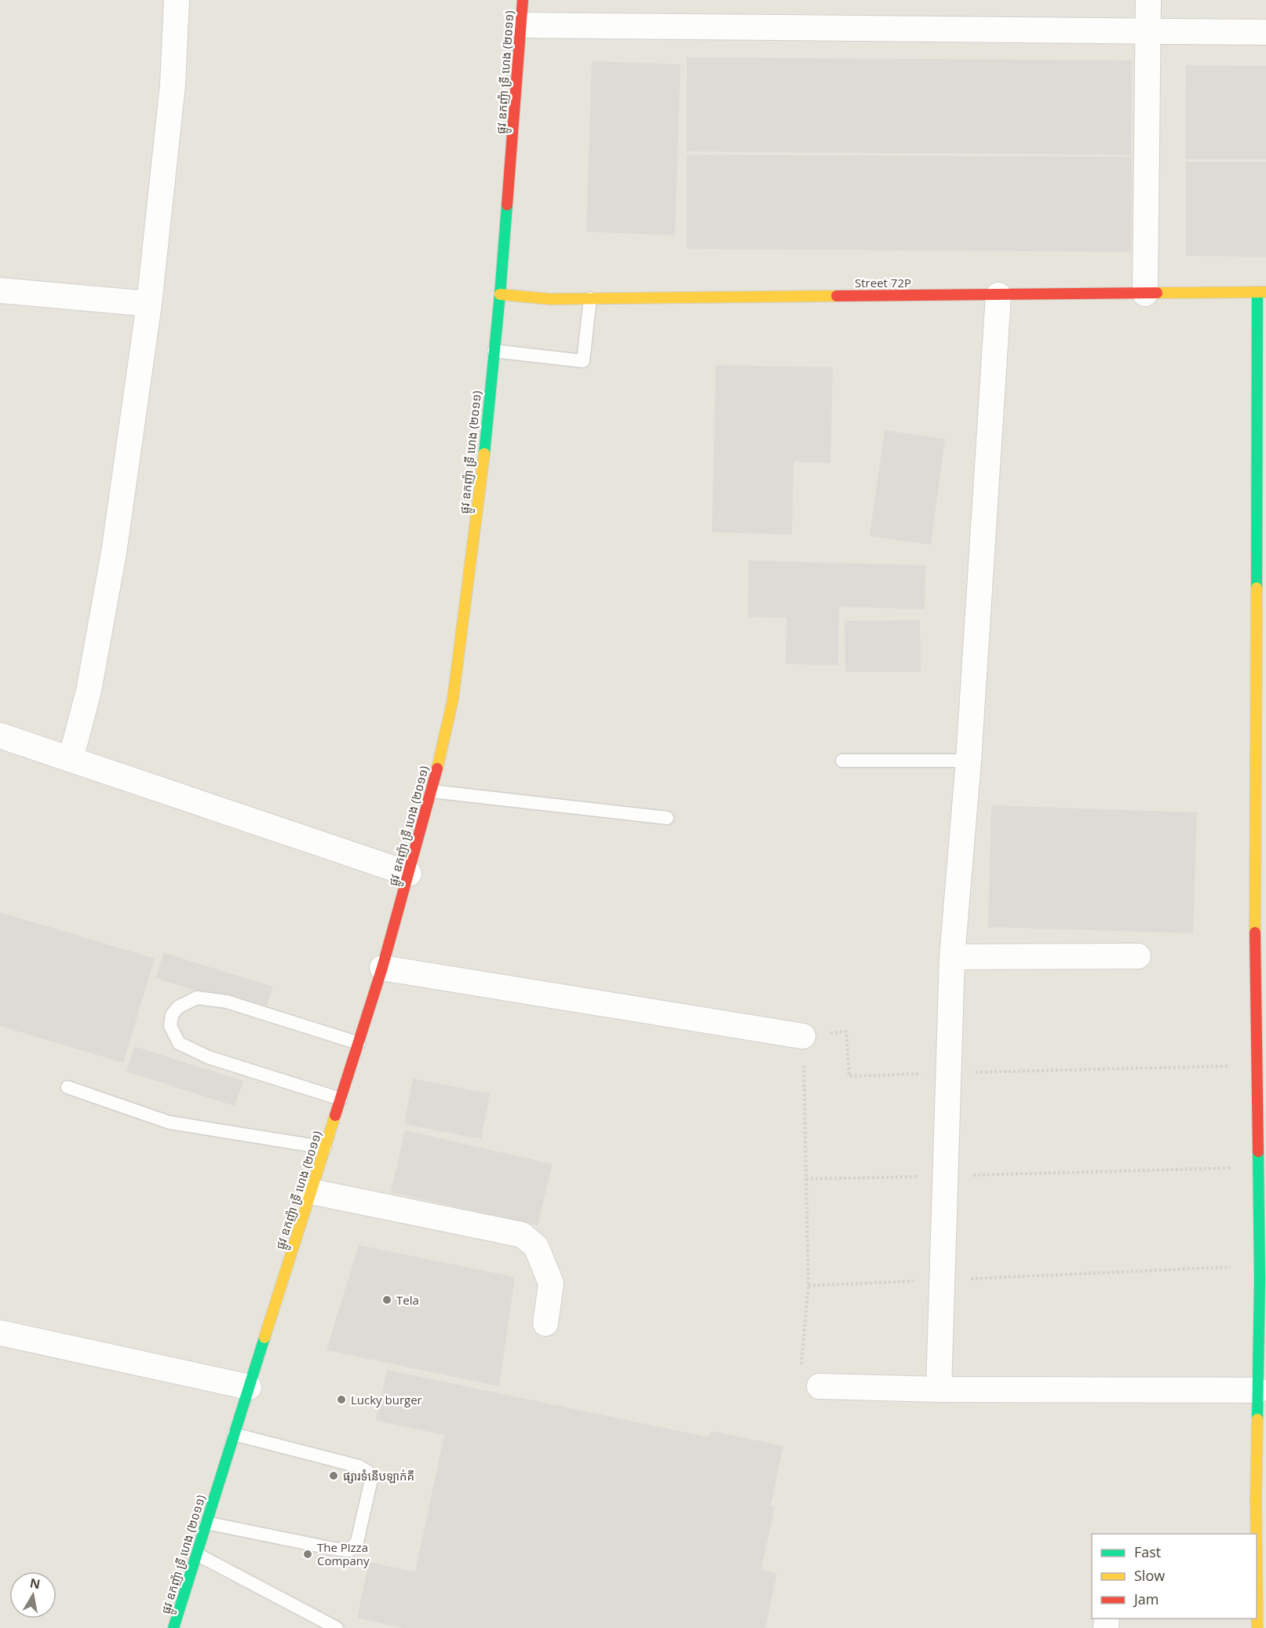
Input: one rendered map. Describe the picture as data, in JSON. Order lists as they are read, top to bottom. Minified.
{"streets":{"street":["ផ្លូវ ឧកញ៉ា ទ្រី ហេង (២០១១)","Street 72P"]},"crossings":[["ផ្លូវ ឧកញ៉ា ទ្រី ហេង (២០១១)","Street 72P"]],"places":["Tela","Lucky burger","ផ្សារទំនើបឡាក់គី","The Pizza Company"],"legend":["Fast","Slow","Jam"],"north":"top"}
